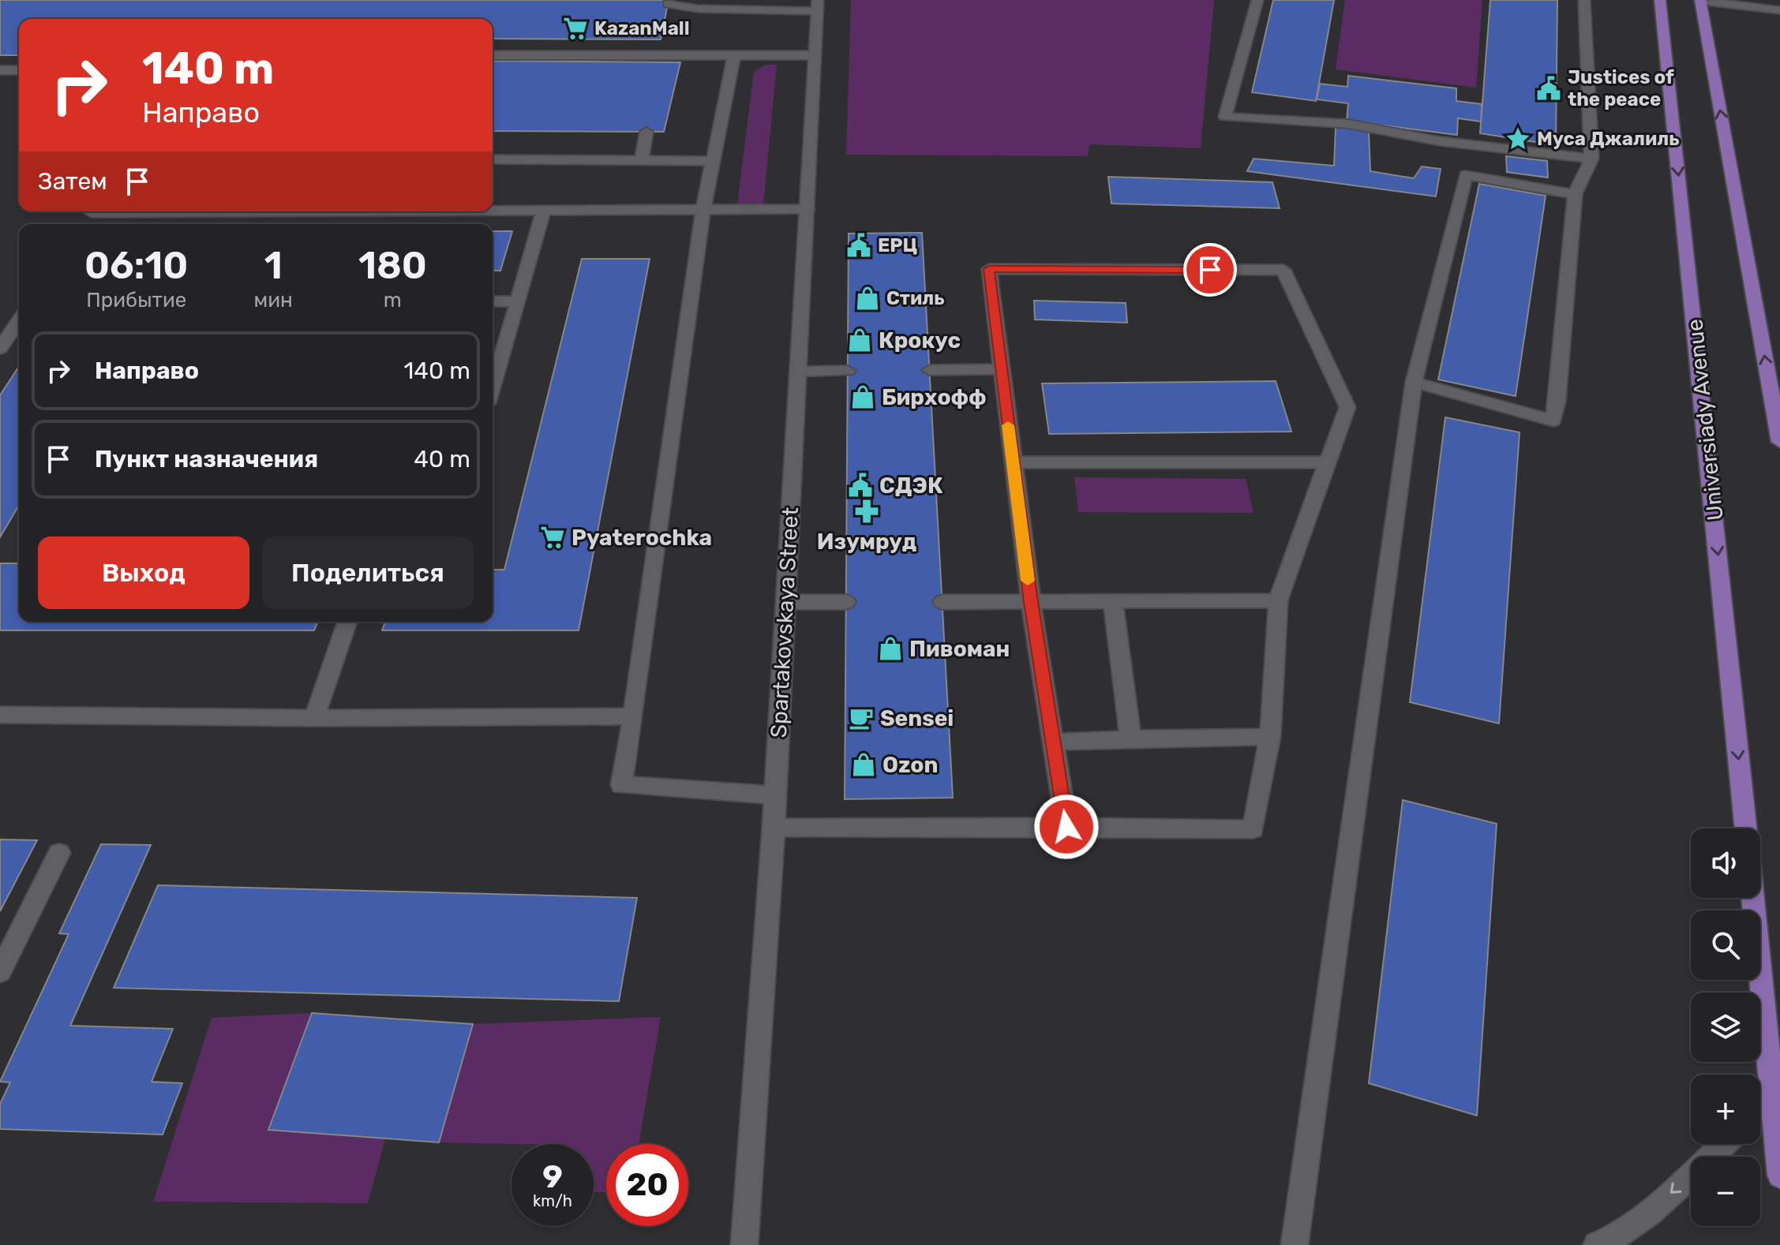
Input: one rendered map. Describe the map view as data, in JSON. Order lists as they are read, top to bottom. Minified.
{"streets":{"main road":["Universiady Avenue"],"street":["Spartakovskaya Street"]},"places":{"supermarket":["KazanMall","Pyaterochka"],"public building":["Justices of the peace","ЕРЦ","СДЭК"],"place":["Муса Джалиль"],"shop":["Стиль","Крокус","Бирхофф","Пивоман","Ozon"],"pharmacy":["Изумруд"],"cafe":["Sensei"]},"page":{"turn":["140 m","Направо"],"then":"Затем","eta":["06:10","Прибытие","1","мин","180","m"],"list":[{"name":"Направо","value":"140 m"},{"name":"Пункт назначения","value":"40 m"}],"buttons":["Выход","Поделиться"],"map_buttons":["+","−"],"speed":"9 km/h","limit":"20"}}
